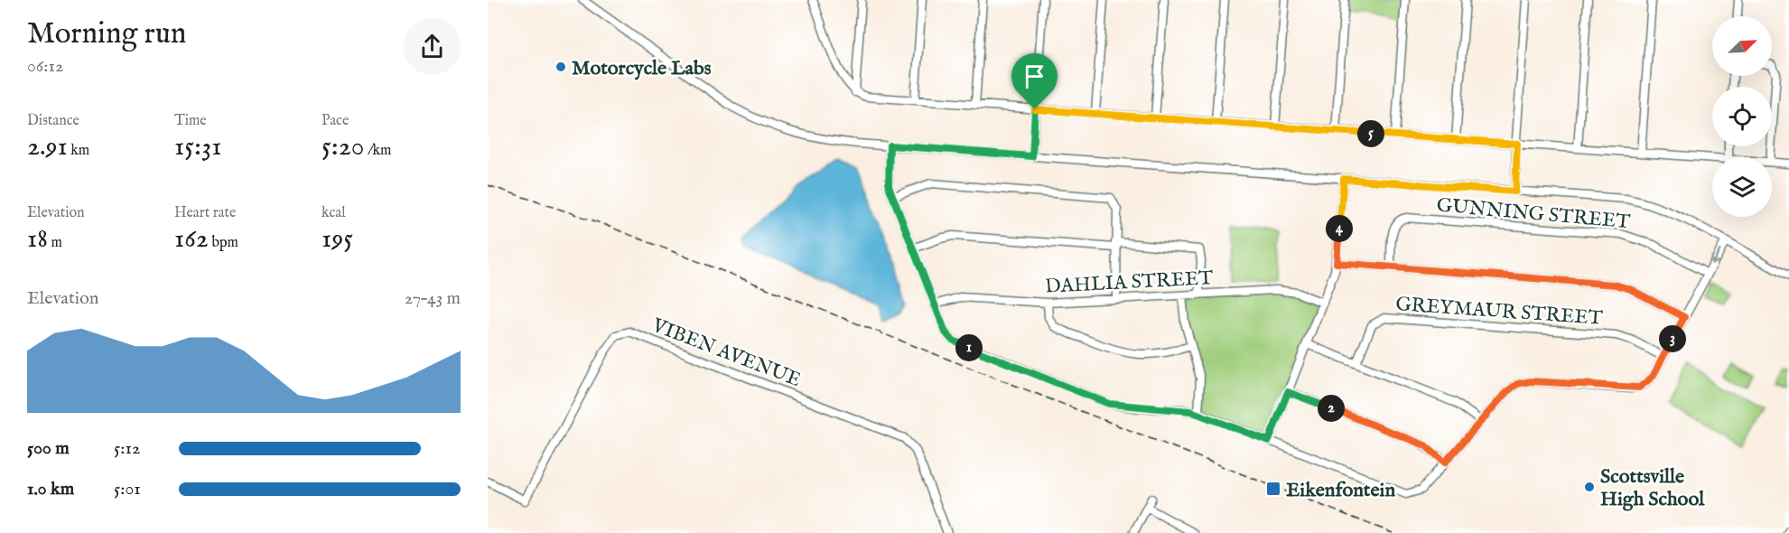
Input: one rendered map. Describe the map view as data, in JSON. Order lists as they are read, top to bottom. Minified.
{"streets":{"street":["GUNNING STREET","DAHLIA STREET","GREYMAUR STREET","VIBEN AVENUE"]},"places":{"other":["Motorcycle Labs","Scottsville High School"],"transit":["Eikenfontein"]},"north":"top right","page":{"heading":["Morning run","06:12"],"stats":[["Distance","2.91 km"],["Time","15:31"],["Pace","5:20 /km"],["Elevation","18 m"],["Heart rate","162 bpm"],["kcal","195"]],"pins":["5","4","3","1","2"],"chart":["Elevation","27–43 m"],"list":[{"name":"500 m","note":"5:12"},{"name":"1.0 km","note":"5:01"}]}}
